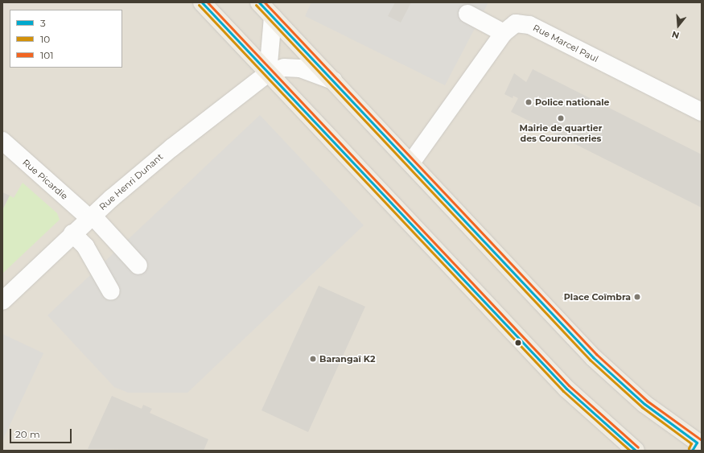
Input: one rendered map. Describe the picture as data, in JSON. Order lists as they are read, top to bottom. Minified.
{"streets":{"street":["Rue Marcel Paul","Rue Picardie","Rue Henri Dunant"]},"crossings":[["Rue Picardie","Rue Henri Dunant"]],"places":["Police nationale","Mairie de quartier des Couronneries","Place Coïmbra","Barangaï K2"],"lines":["transit line 3","transit line 101","transit line 10"],"legend":["3","10","101"],"scale_bar":"20 m","north":"bottom"}
